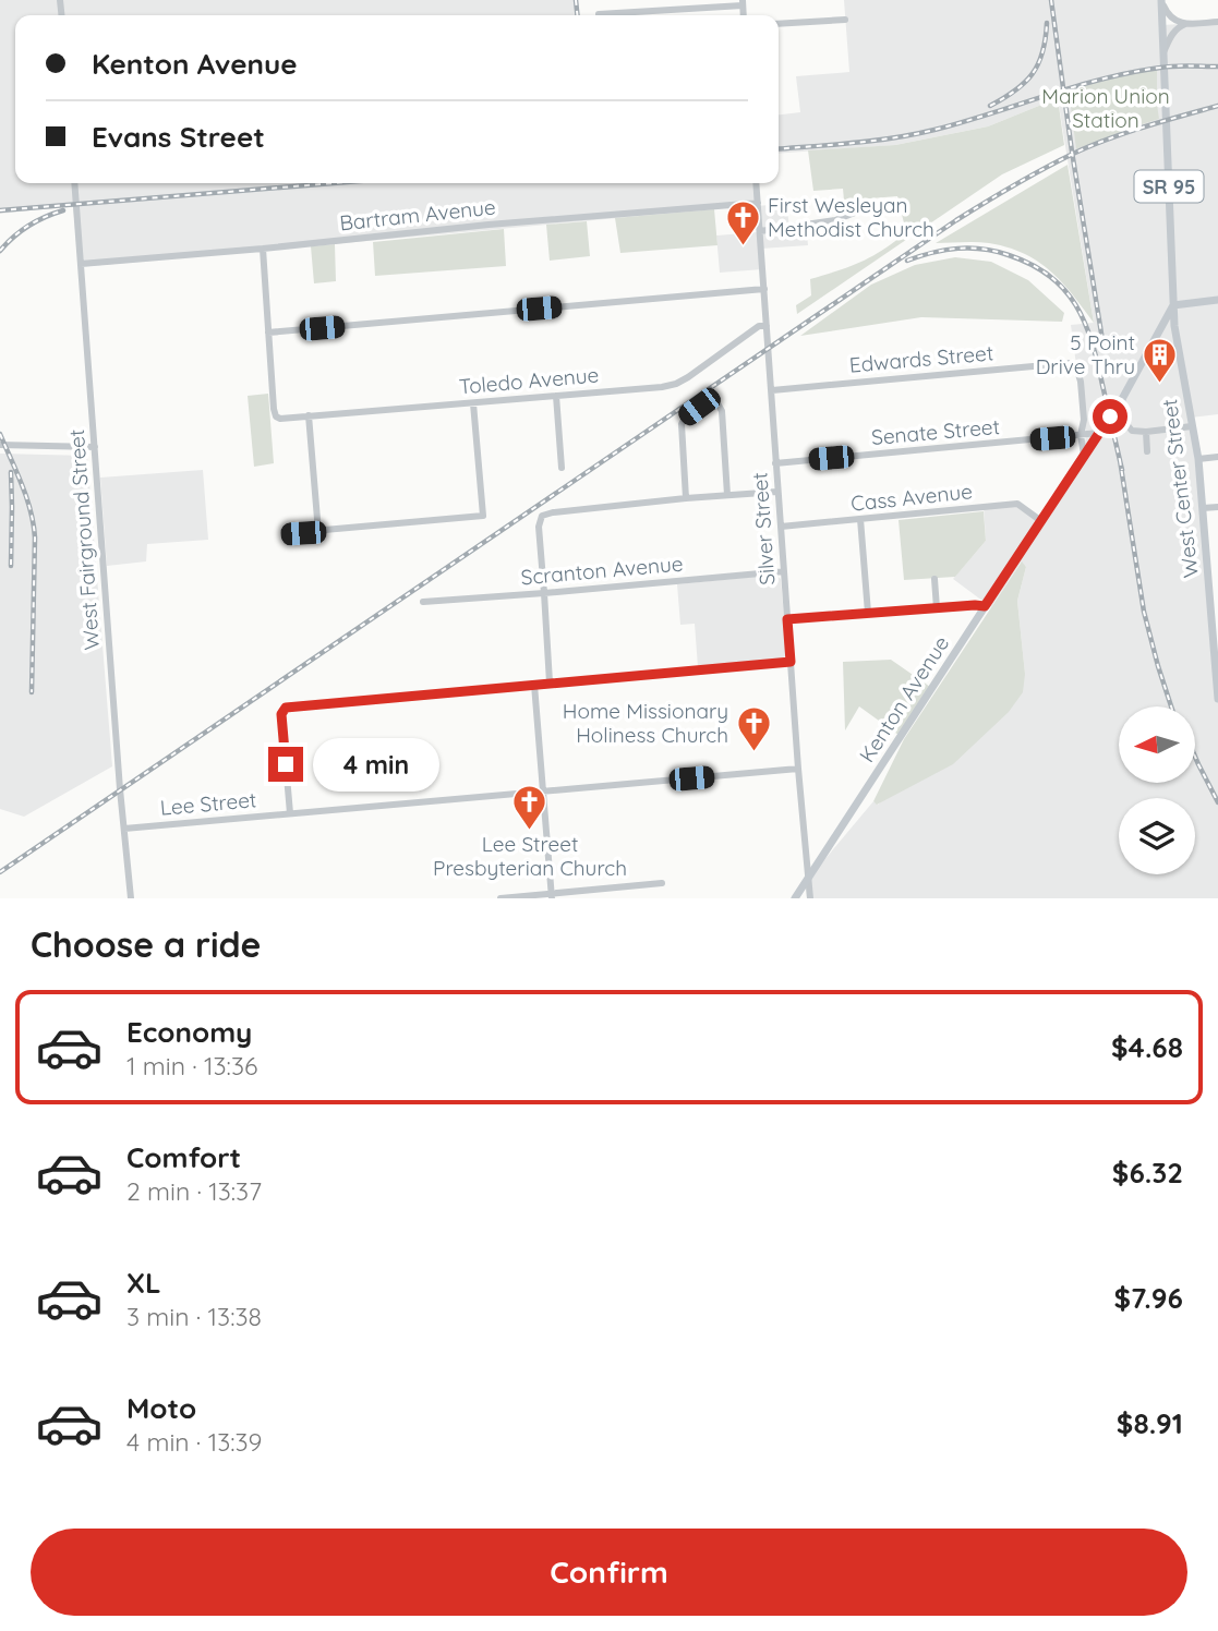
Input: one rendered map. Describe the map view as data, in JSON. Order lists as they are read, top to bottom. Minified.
{"streets":{"main road":["SR 95","West Center Street","Kenton Avenue"],"street":["Bartram Avenue","Edwards Street","Toledo Avenue","Senate Street","Cass Avenue","Silver Street","West Fairground Street","Scranton Avenue","Lee Street"]},"crossings":[["Bartram Avenue","Silver Street"],["Bartram Avenue","West Fairground Street"],["Edwards Street","Senate Street"],["Edwards Street","Silver Street"],["Toledo Avenue","Silver Street"],["Senate Street","Silver Street"],["Senate Street","Kenton Avenue"],["West Center Street","Kenton Avenue"],["Cass Avenue","Silver Street"],["Cass Avenue","Kenton Avenue"],["Silver Street","Scranton Avenue"],["Silver Street","Kenton Avenue"],["Silver Street","Lee Street"],["West Fairground Street","Lee Street"]],"parks":["Marion Union Station"],"places":{"church":["First Wesleyan Methodist Church","Home Missionary Holiness Church","Lee Street Presbyterian Church"],"building":["5 Point Drive Thru"]},"north":"left","page":{"banner":["Kenton Avenue","Evans Street"],"bubble":"4 min","heading":"Choose a ride","list":[{"name":"Economy","note":"1 min · 13:36","value":"$4.68"},{"name":"Comfort","note":"2 min · 13:37","value":"$6.32"},{"name":"XL","note":"3 min · 13:38","value":"$7.96"},{"name":"Moto","note":"4 min · 13:39","value":"$8.91"}],"buttons":"Confirm"}}
